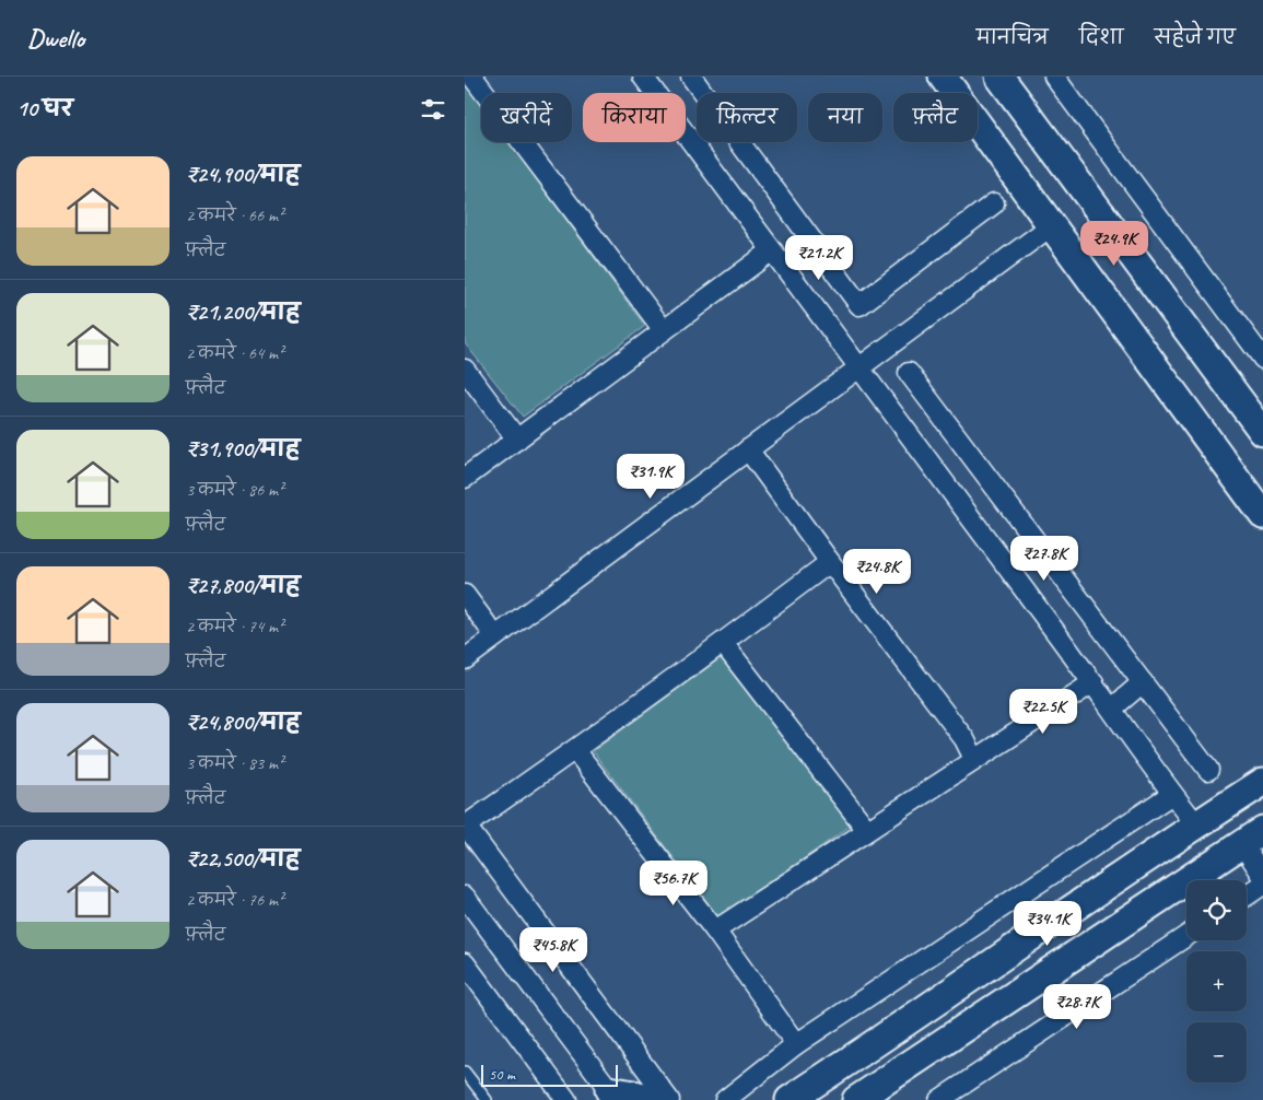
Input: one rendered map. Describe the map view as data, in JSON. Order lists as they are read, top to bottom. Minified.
{"scale_bar":"50 m","page":{"header":"Dwello","nav":["मानचित्र","दिशा","सहेजे गए"],"heading":"10 घर","chip":["खरीदें","किराया","फ़िल्टर","नया","फ़्लैट"],"list":[{"name":"₹24,900/माह","note":"2 कमरे · 66 m² · फ़्लैट"},{"name":"₹21,200/माह","note":"2 कमरे · 64 m² · फ़्लैट"},{"name":"₹31,900/माह","note":"3 कमरे · 86 m² · फ़्लैट"},{"name":"₹27,800/माह","note":"2 कमरे · 74 m² · फ़्लैट"},{"name":"₹24,800/माह","note":"3 कमरे · 83 m² · फ़्लैट"},{"name":"₹22,500/माह","note":"2 कमरे · 76 m² · फ़्लैट"}],"price":["₹24.9K","₹21.2K","₹31.9K","₹27.8K","₹24.8K","₹22.5K","₹56.7K","₹34.1K","₹45.8K","₹28.7K"],"map_buttons":["+","−"],"scale":"50 m"}}
